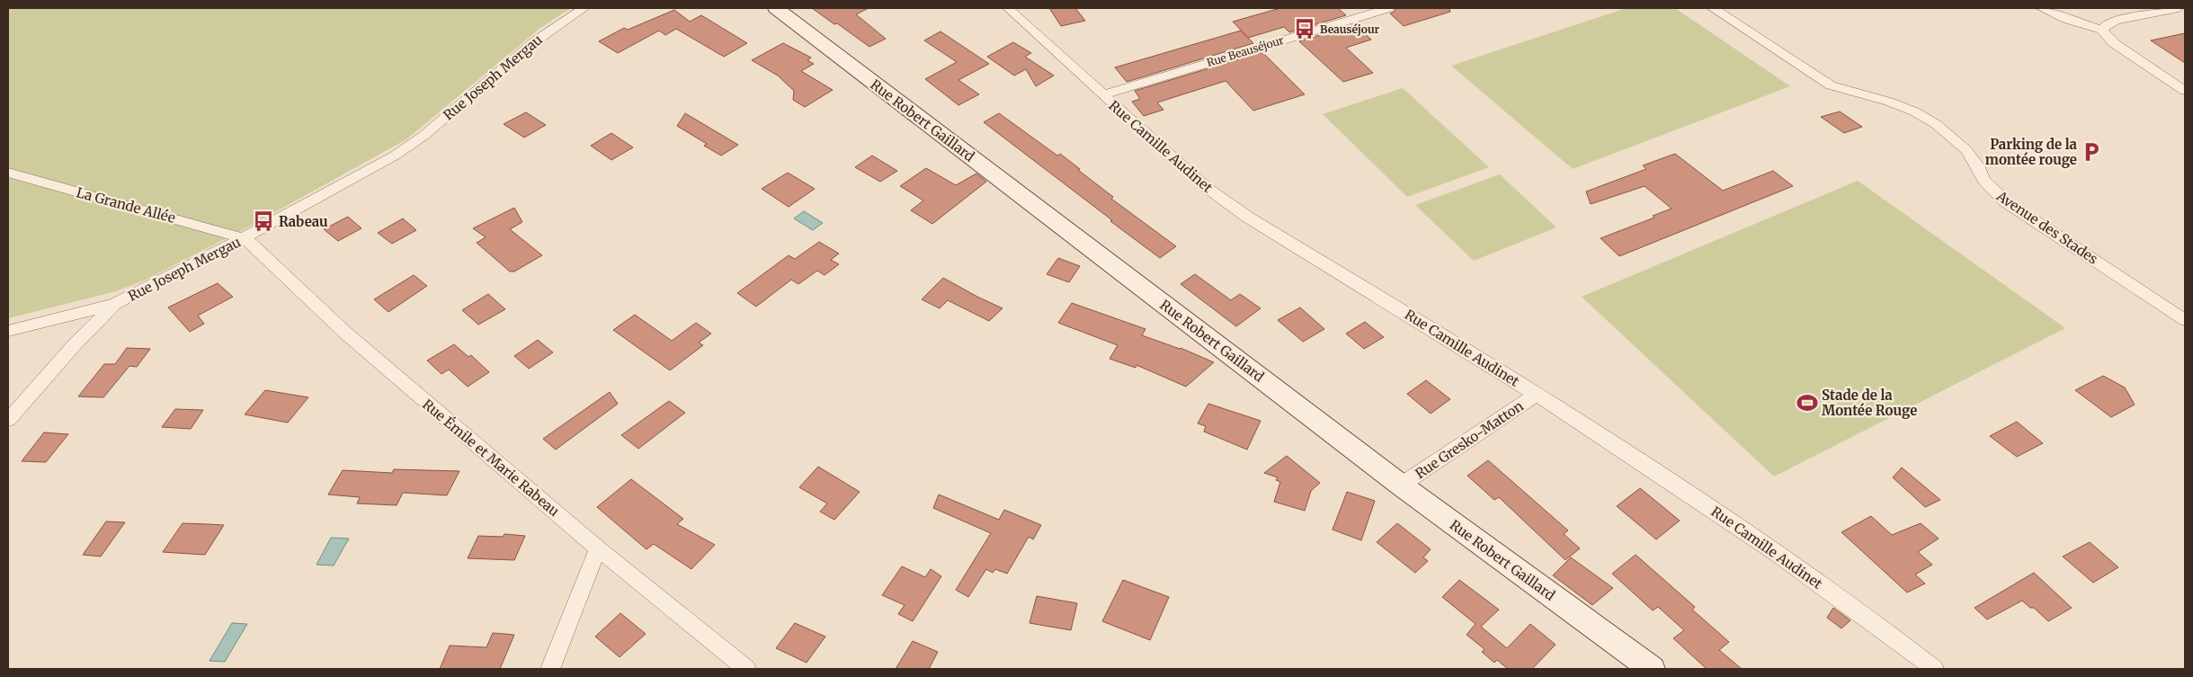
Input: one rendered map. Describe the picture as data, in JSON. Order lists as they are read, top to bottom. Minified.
{"streets":{"street":["Rue Beauséjour","Rue Joseph Mergau","Rue Robert Gaillard","Rue Camille Audinet","La Grande Allée","Avenue des Stades","Rue Gresko-Matton","Rue Émile et Marie Rabeau"]},"crossings":[["Rue Beauséjour","Rue Camille Audinet"],["Rue Joseph Mergau","La Grande Allée"],["Rue Joseph Mergau","Rue Émile et Marie Rabeau"],["Rue Robert Gaillard","Rue Gresko-Matton"],["Rue Camille Audinet","Rue Gresko-Matton"],["La Grande Allée","Rue Émile et Marie Rabeau"]],"places":{"bus stop":["Beauséjour","Rabeau"],"parking":["Parking de la montée rouge"],"sports":["Stade de la Montée Rouge"]}}
